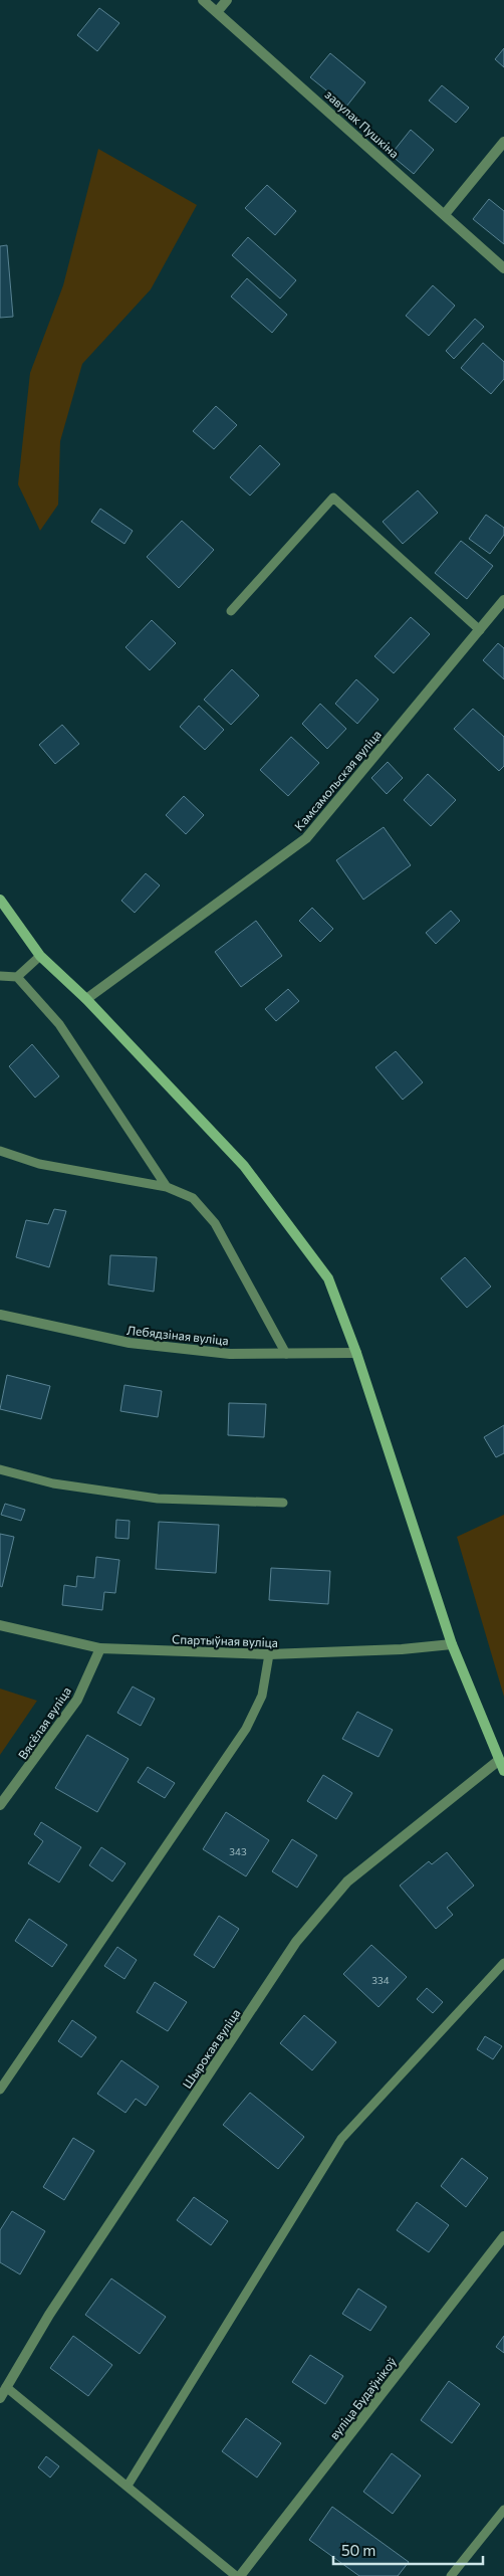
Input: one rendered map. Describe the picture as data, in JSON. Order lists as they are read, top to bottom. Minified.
{"streets":{"street":["завулак Пушкіна","Камсамольская вуліца","Лебядзіная вуліца","Спартыўная вуліца","Вясёлая вуліца","Шырокая вуліца","вуліца Будаўнікоў"]},"crossings":[["Спартыўная вуліца","Вясёлая вуліца"]],"house_numbers":["343","334"],"scale_bar":"50 m"}
